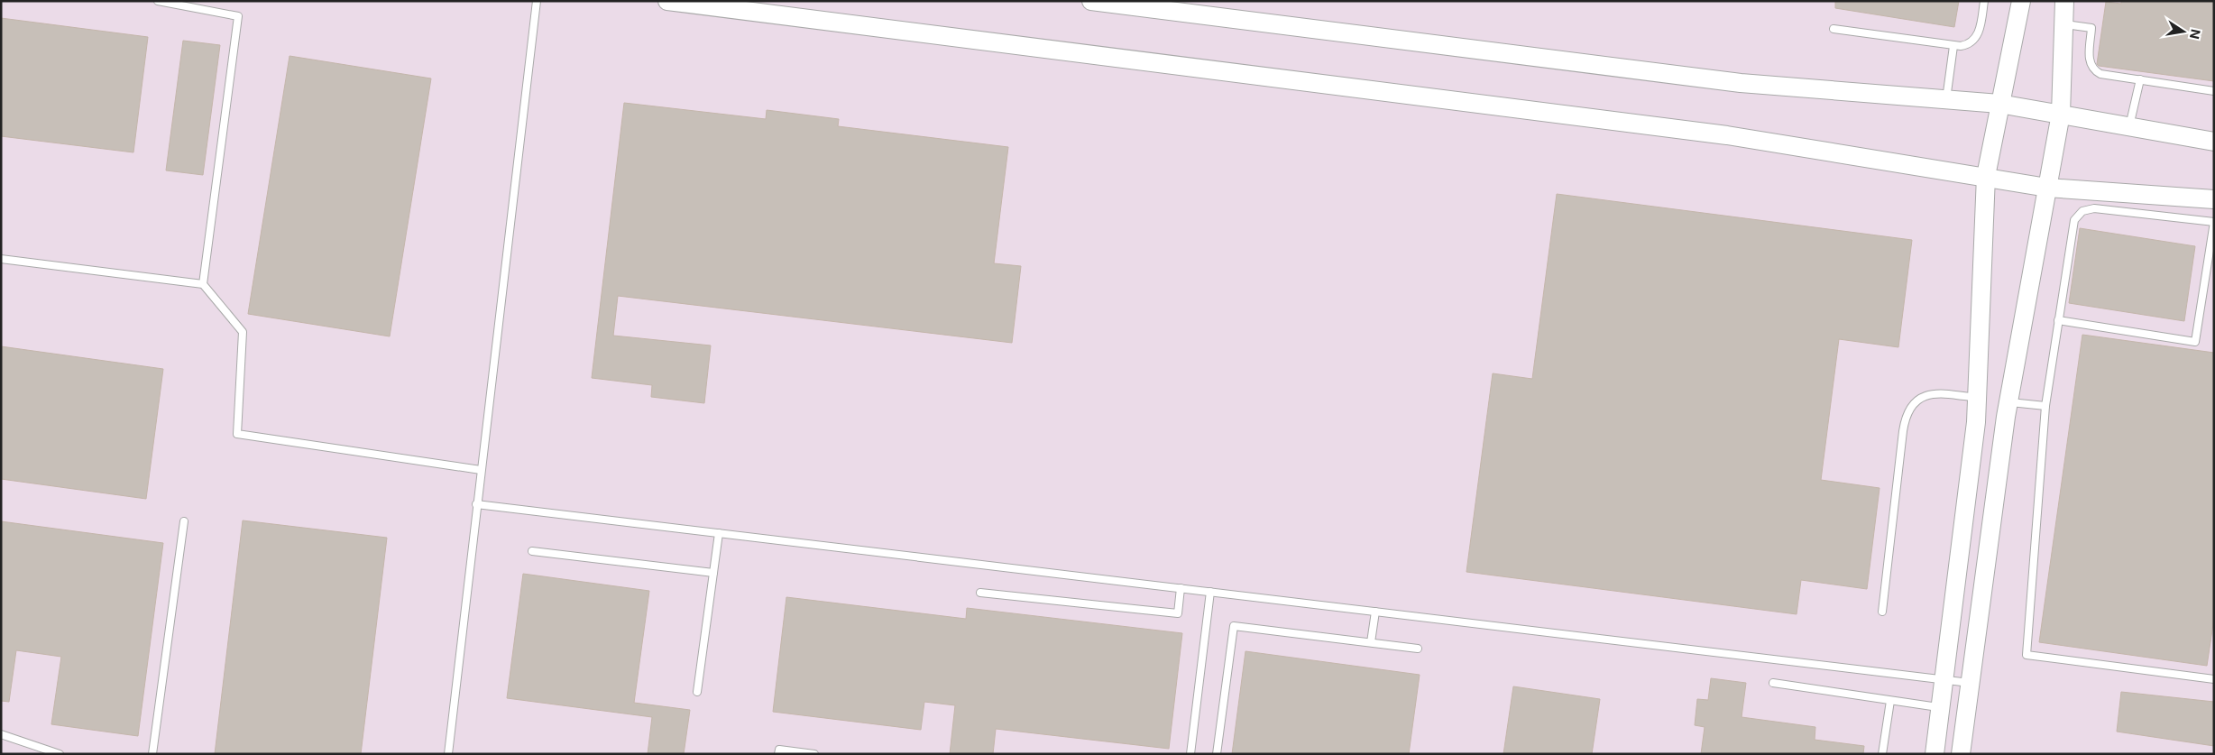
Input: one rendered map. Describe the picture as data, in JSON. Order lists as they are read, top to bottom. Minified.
{"north":"right"}
